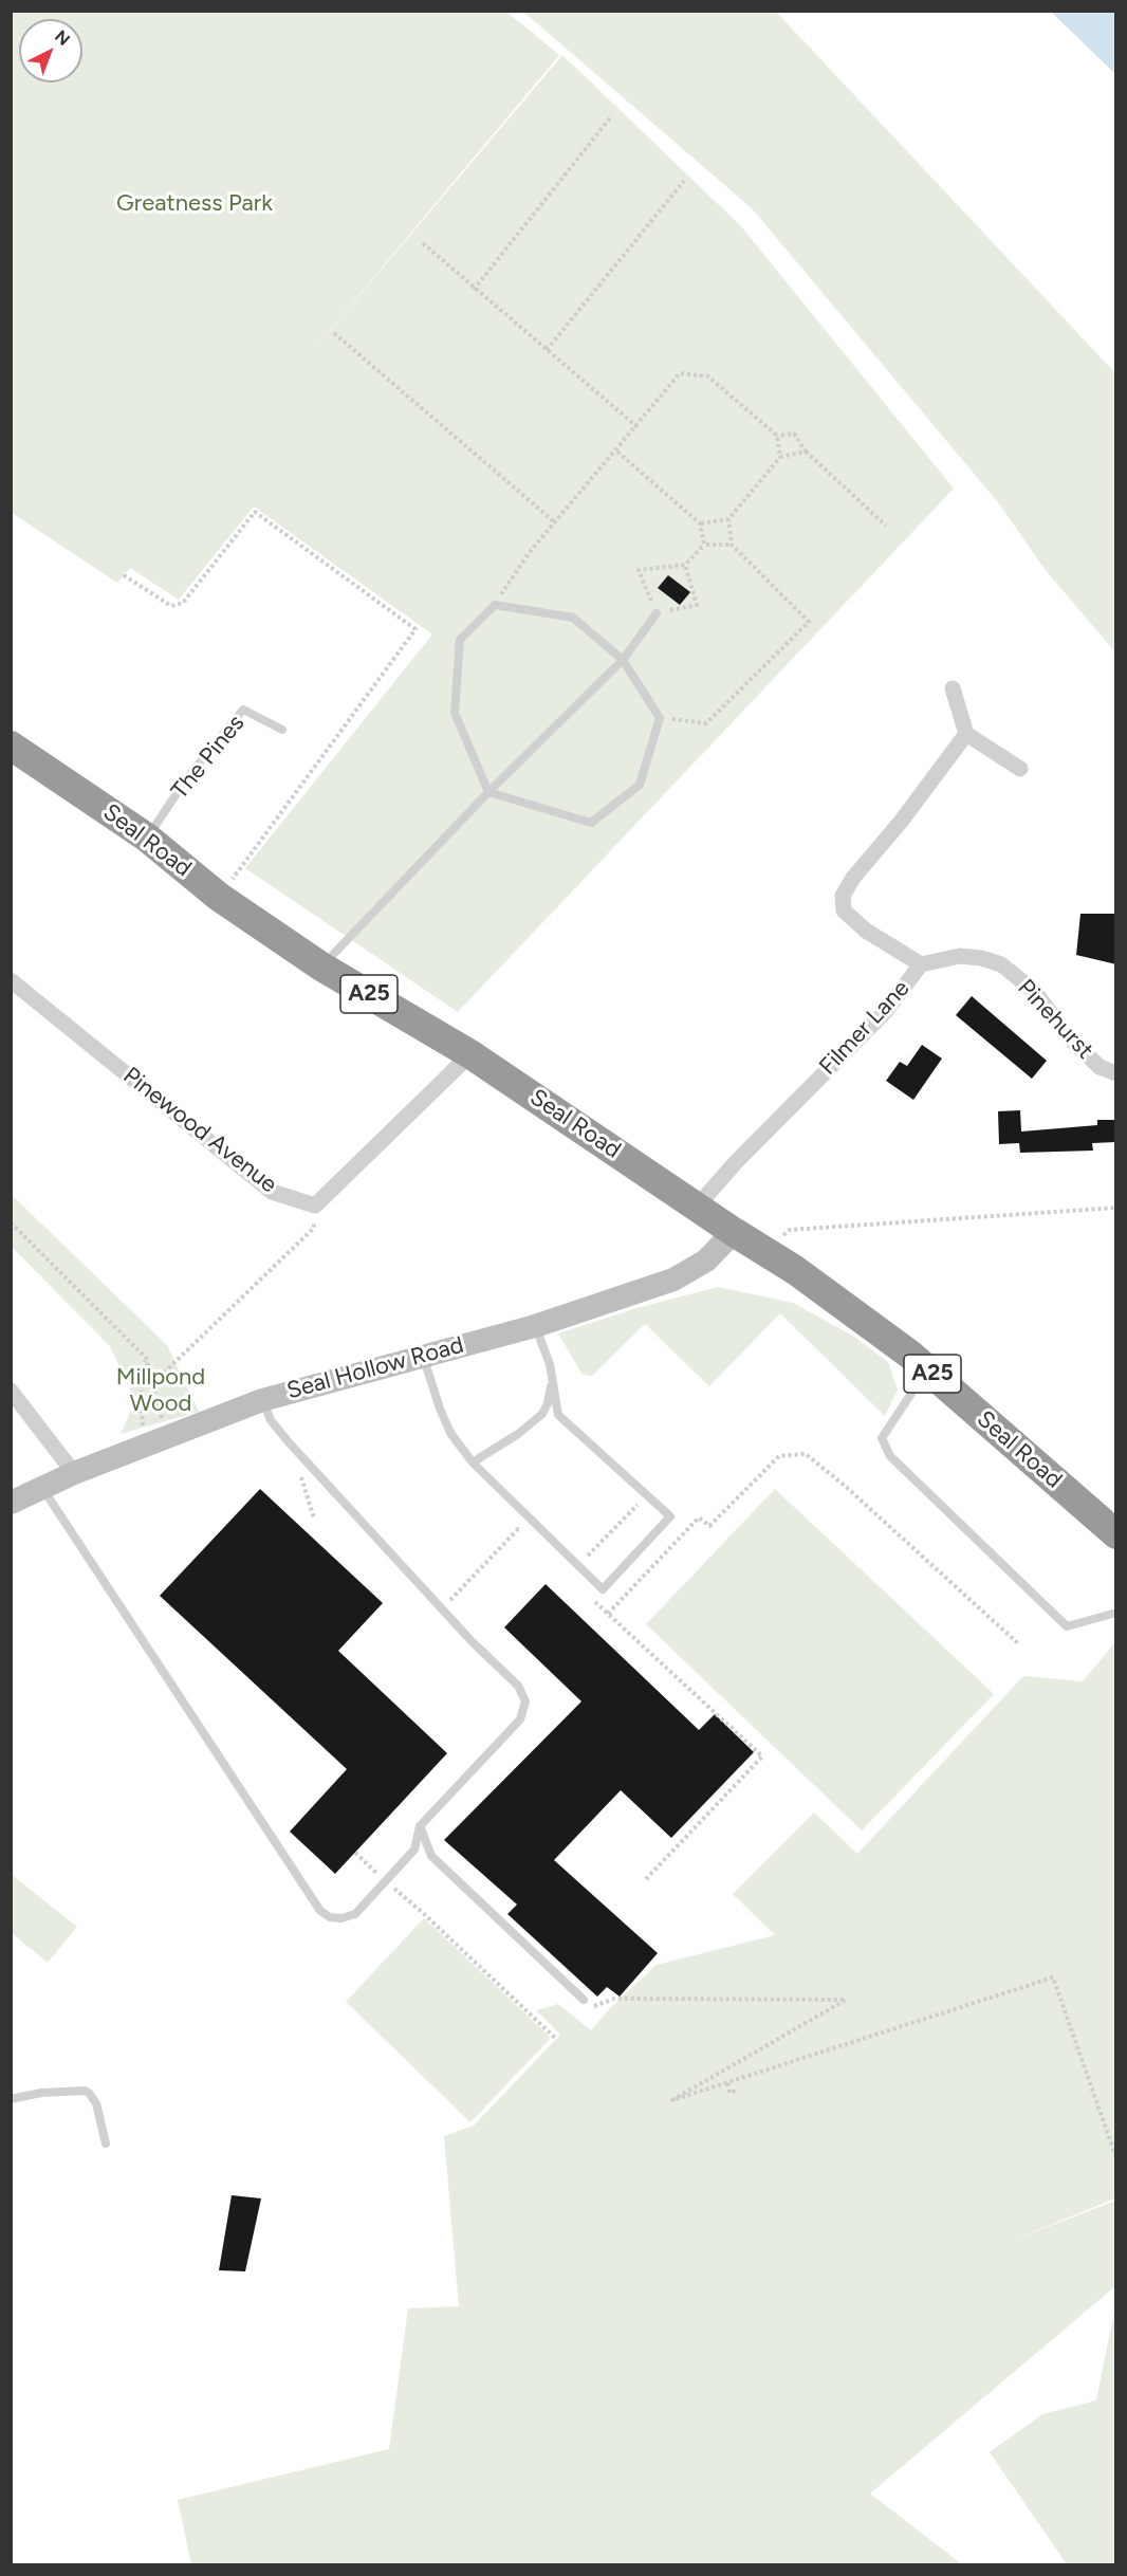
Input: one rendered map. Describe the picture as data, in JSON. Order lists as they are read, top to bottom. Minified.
{"streets":{"highway":["Seal Road","A25"],"main road":["Seal Hollow Road"],"street":["Pinehurst","Filmer Lane","Pinewood Avenue"],"lane":["The Pines"]},"crossings":[["The Pines","Seal Road"],["Seal Road","Filmer Lane"],["Seal Road","Seal Hollow Road"],["Pinehurst","Filmer Lane"]],"parks":["Greatness Park","Millpond Wood"],"north":"top right"}
